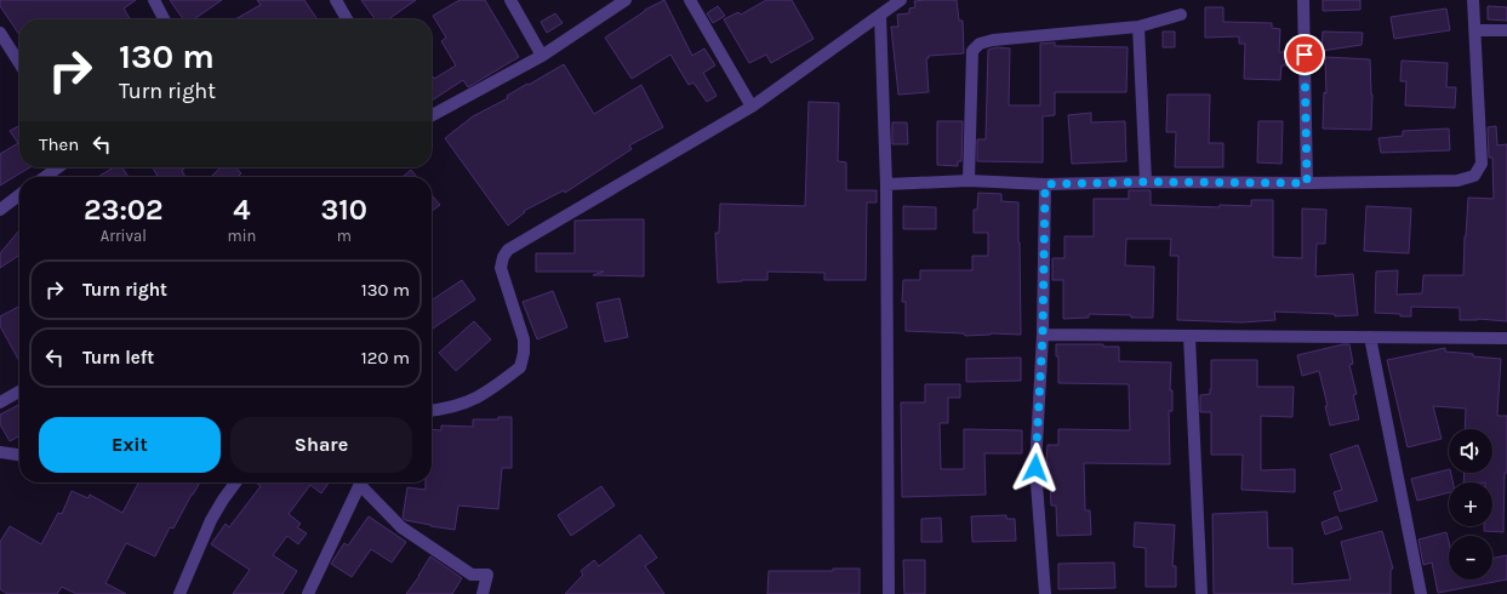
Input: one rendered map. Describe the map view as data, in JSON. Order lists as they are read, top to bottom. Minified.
{"page":{"turn":["130 m","Turn right"],"then":"Then","eta":["23:02","Arrival","4","min","310","m"],"list":[{"name":"Turn right","value":"130 m"},{"name":"Turn left","value":"120 m"}],"buttons":["Exit","Share"],"map_buttons":["+","−"]}}
